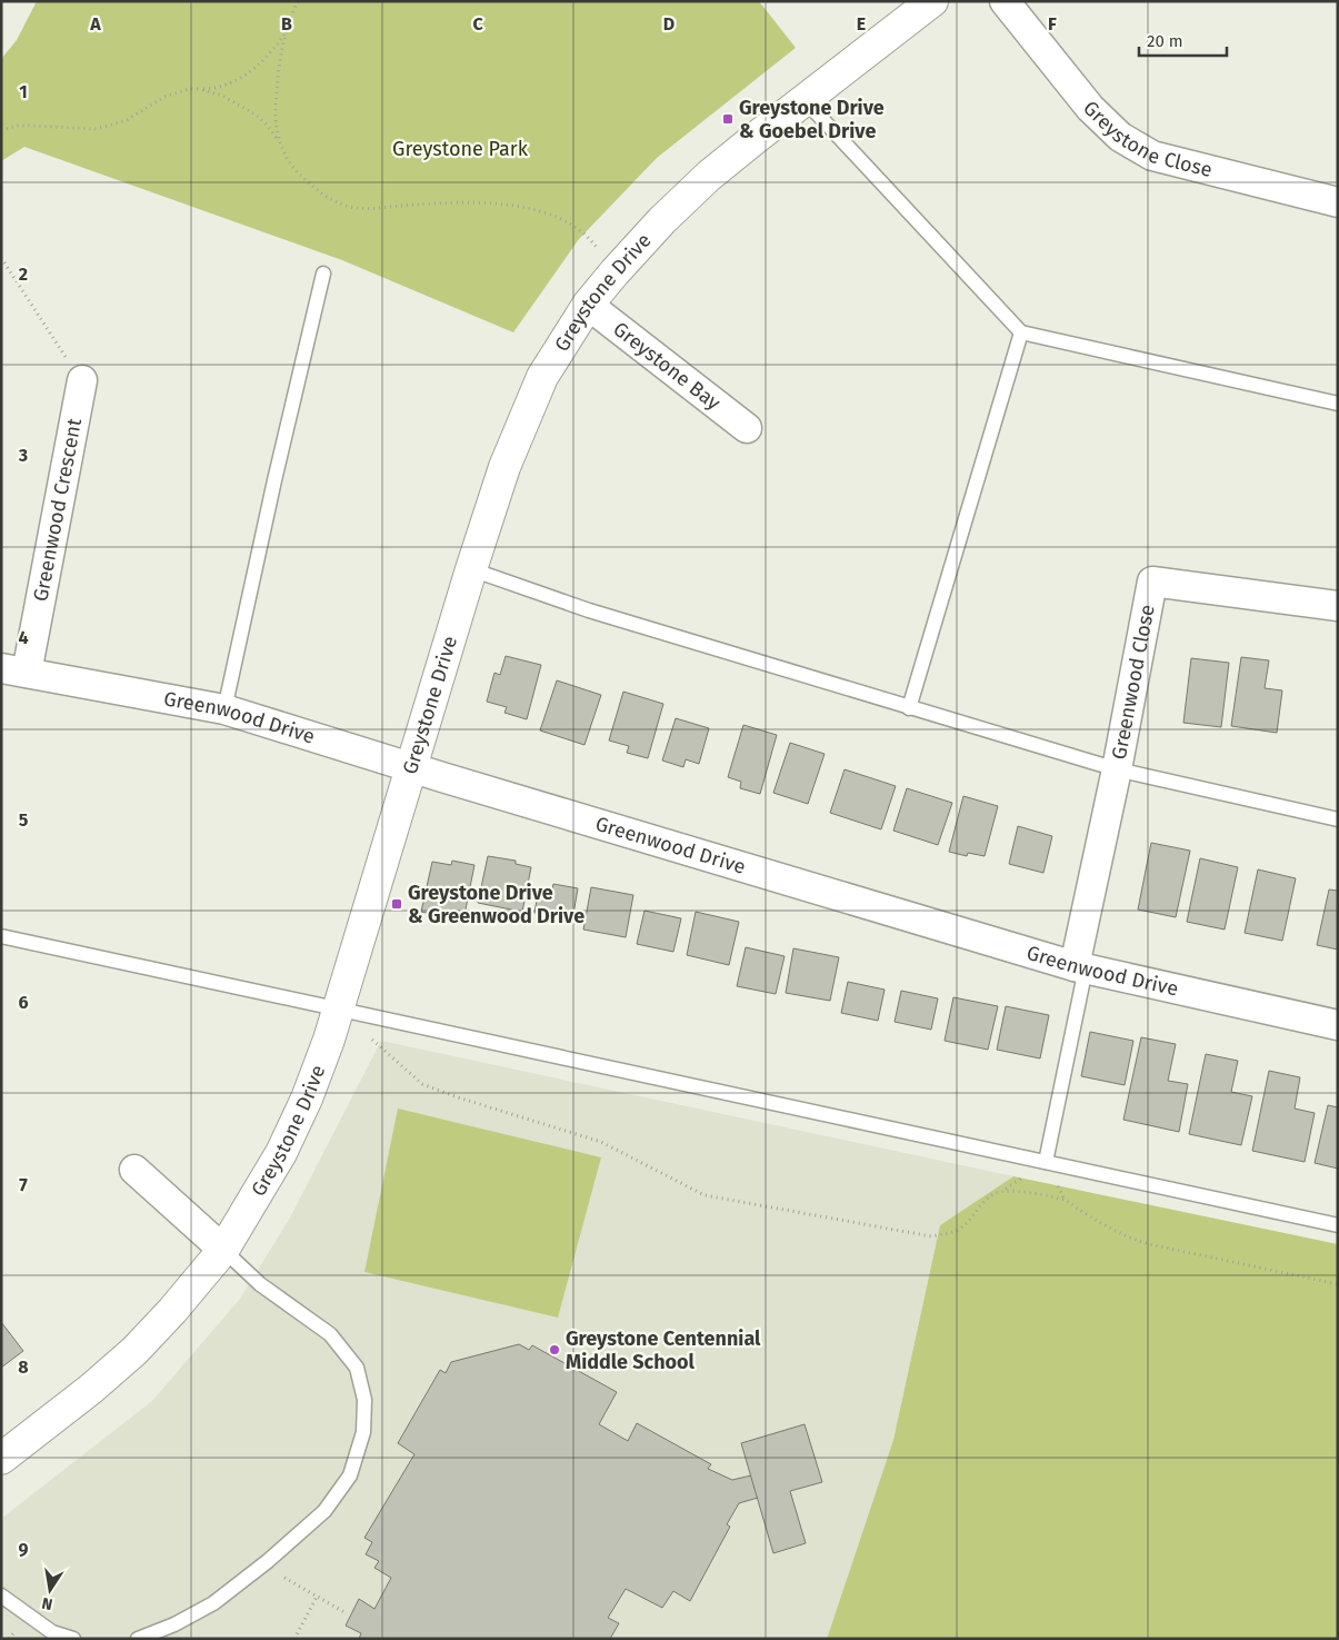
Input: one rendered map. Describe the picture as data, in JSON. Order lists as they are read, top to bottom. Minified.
{"streets":{"street":["Greystone Close","Greystone Drive","Greystone Bay","Greenwood Crescent","Greenwood Close","Greenwood Drive"]},"crossings":[["Greystone Drive","Greystone Bay"],["Greystone Drive","Greenwood Drive"],["Greenwood Crescent","Greenwood Drive"],["Greenwood Close","Greenwood Drive"]],"parks":["Greystone Park"],"places":{"transit":["Greystone Drive & Goebel Drive","Greystone Drive & Greenwood Drive"],"other":["Greystone Centennial Middle School"]},"scale_bar":"20 m","north":"bottom","grid":{"columns":["A","B","C","D","E","F"],"rows":["1","2","3","4","5","6","7","8","9"]}}
